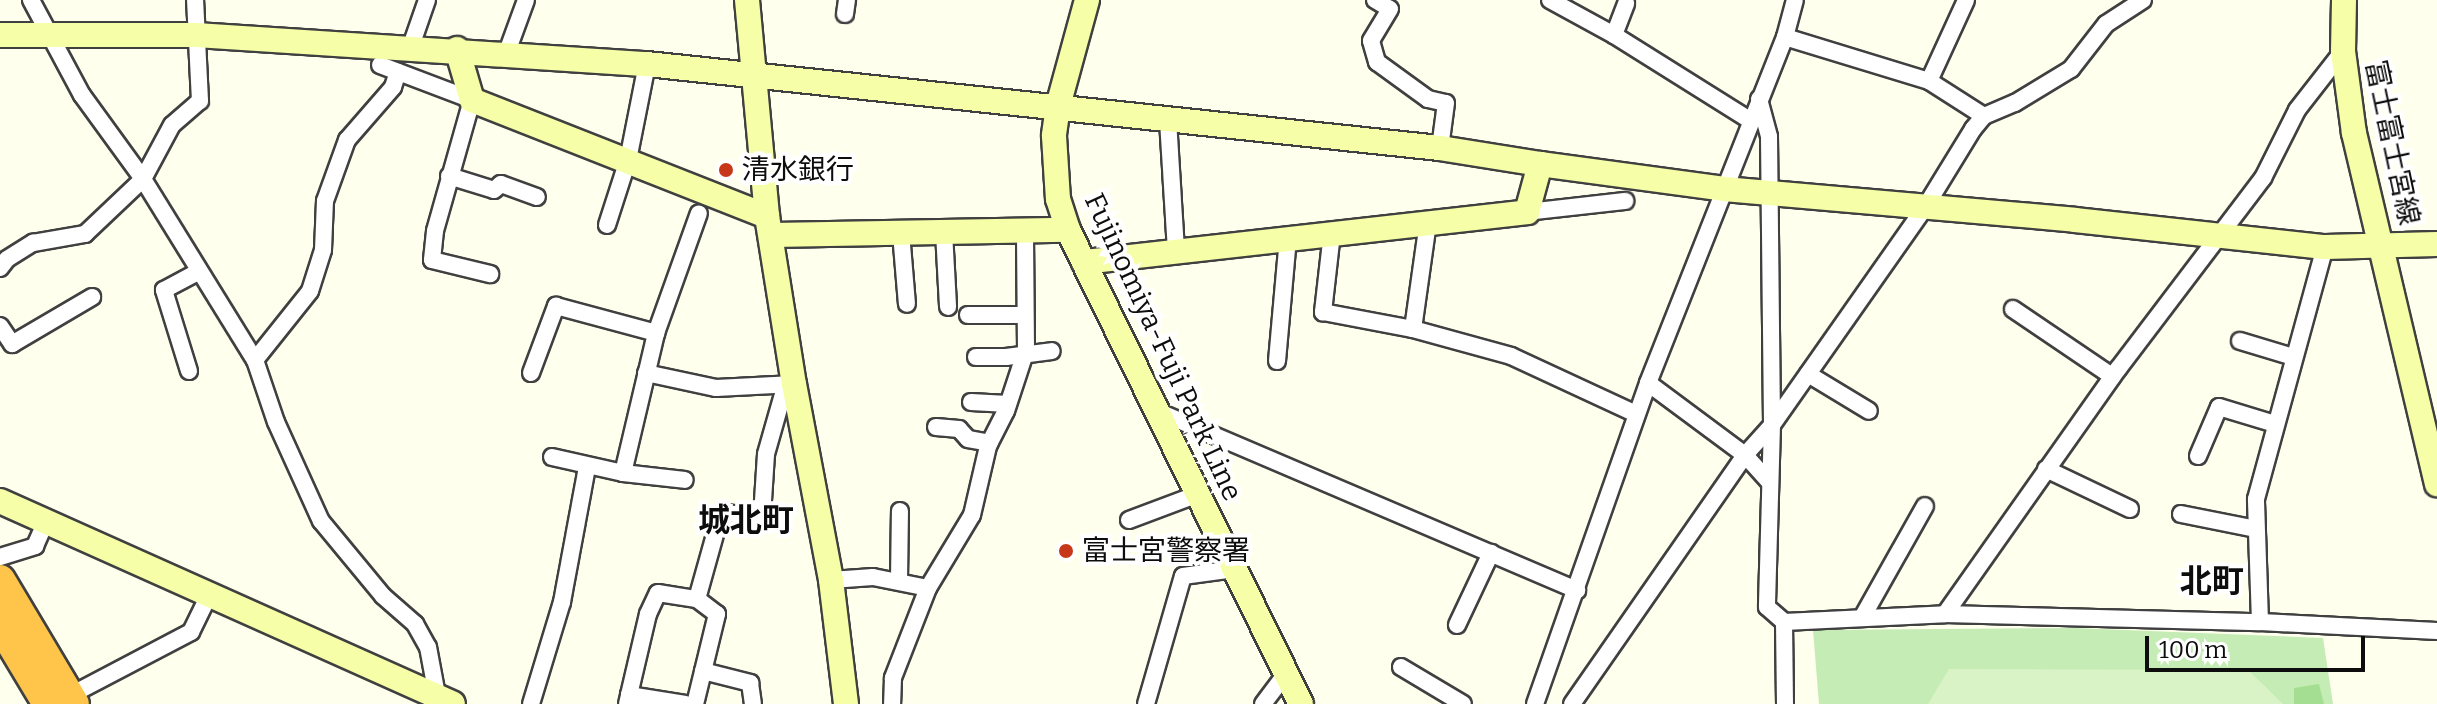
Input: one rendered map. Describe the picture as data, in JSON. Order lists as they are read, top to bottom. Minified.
{"streets":{"street":["富士富士宮線","Fujinomiya-Fuji Park Line"]},"districts":["城北町","北町"],"places":["清水銀行","富士宮警察署"],"scale_bar":"100 m"}
